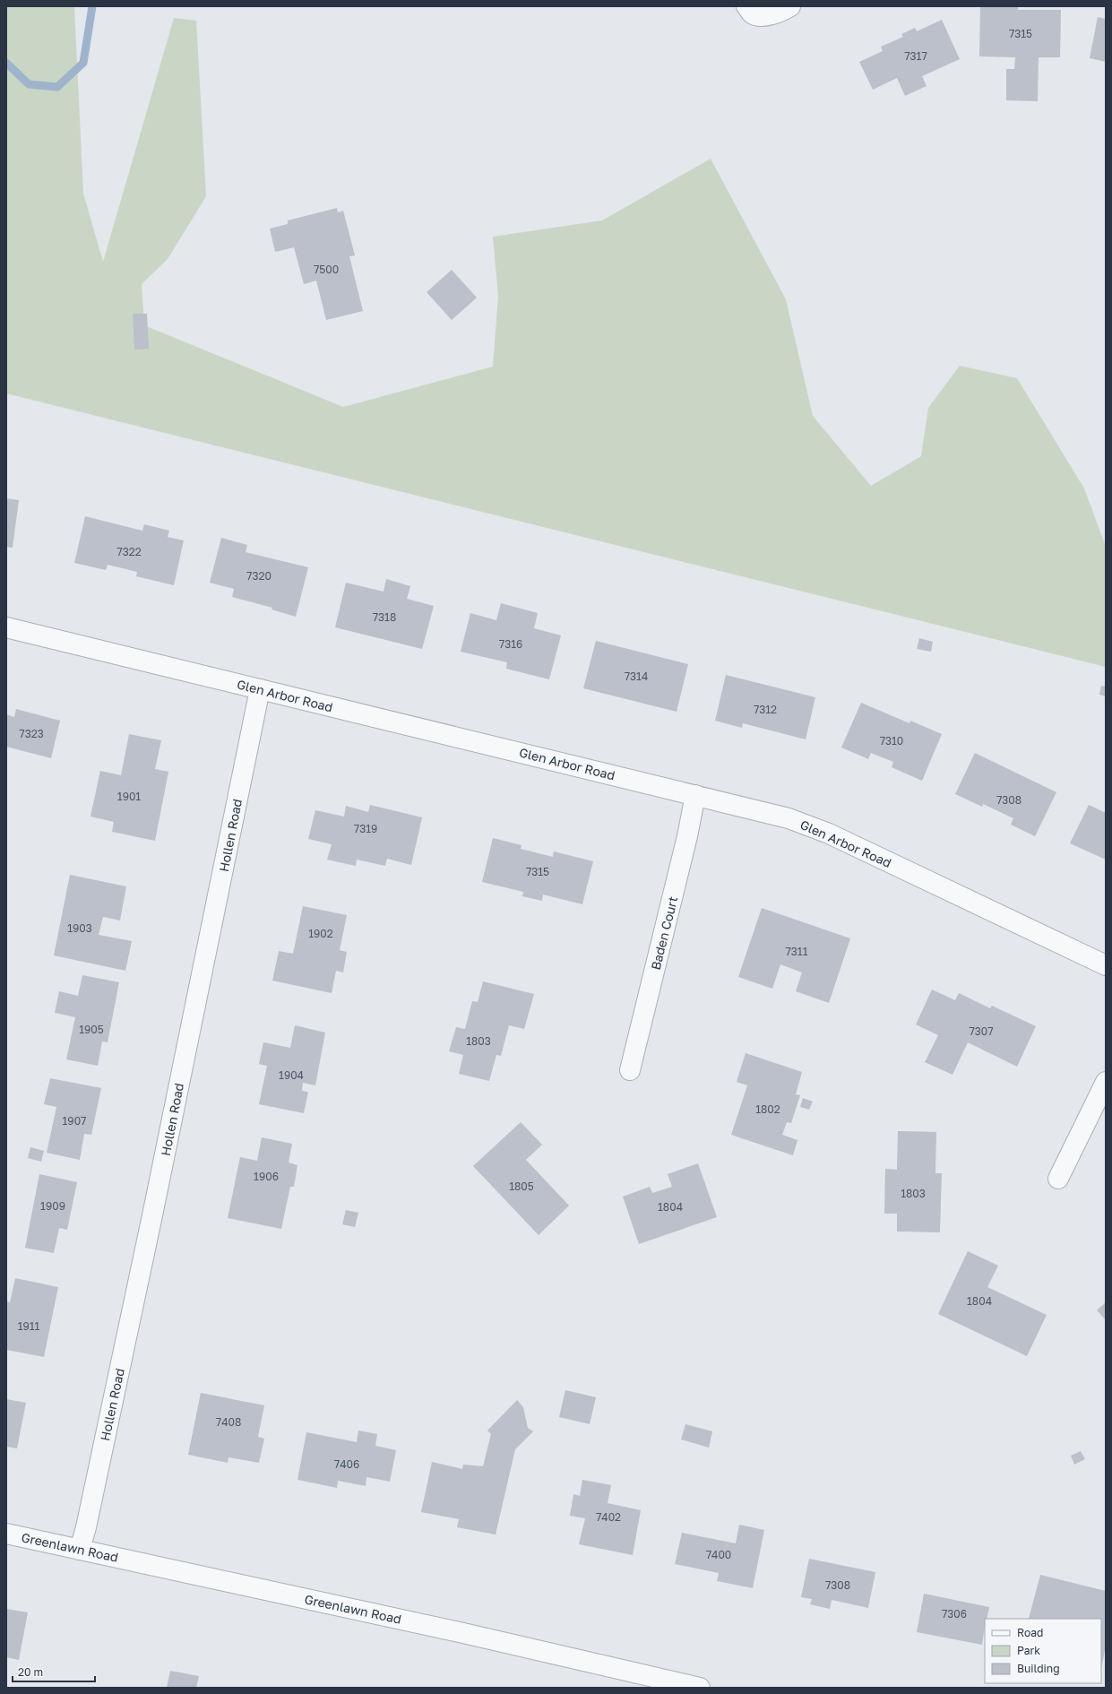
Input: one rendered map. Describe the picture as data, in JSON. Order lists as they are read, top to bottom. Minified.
{"streets":{"street":["Glen Arbor Road","Hollen Road","Baden Court","Greenlawn Road"]},"crossings":[["Glen Arbor Road","Hollen Road"],["Glen Arbor Road","Baden Court"],["Hollen Road","Greenlawn Road"]],"house_numbers":["7315","7317","7500","7322","7320","7318","7316","7314","7312","7323","7310","1901","7308","7319","7315","1903","1902","7311","1905","7307","1803","1904","1802","1907","1906","1805","1803","1909","1804","1804","1911","7408","7406","7402","7400","7308","7306"],"legend":["Road","Park","Building"],"scale_bar":"20 m"}
